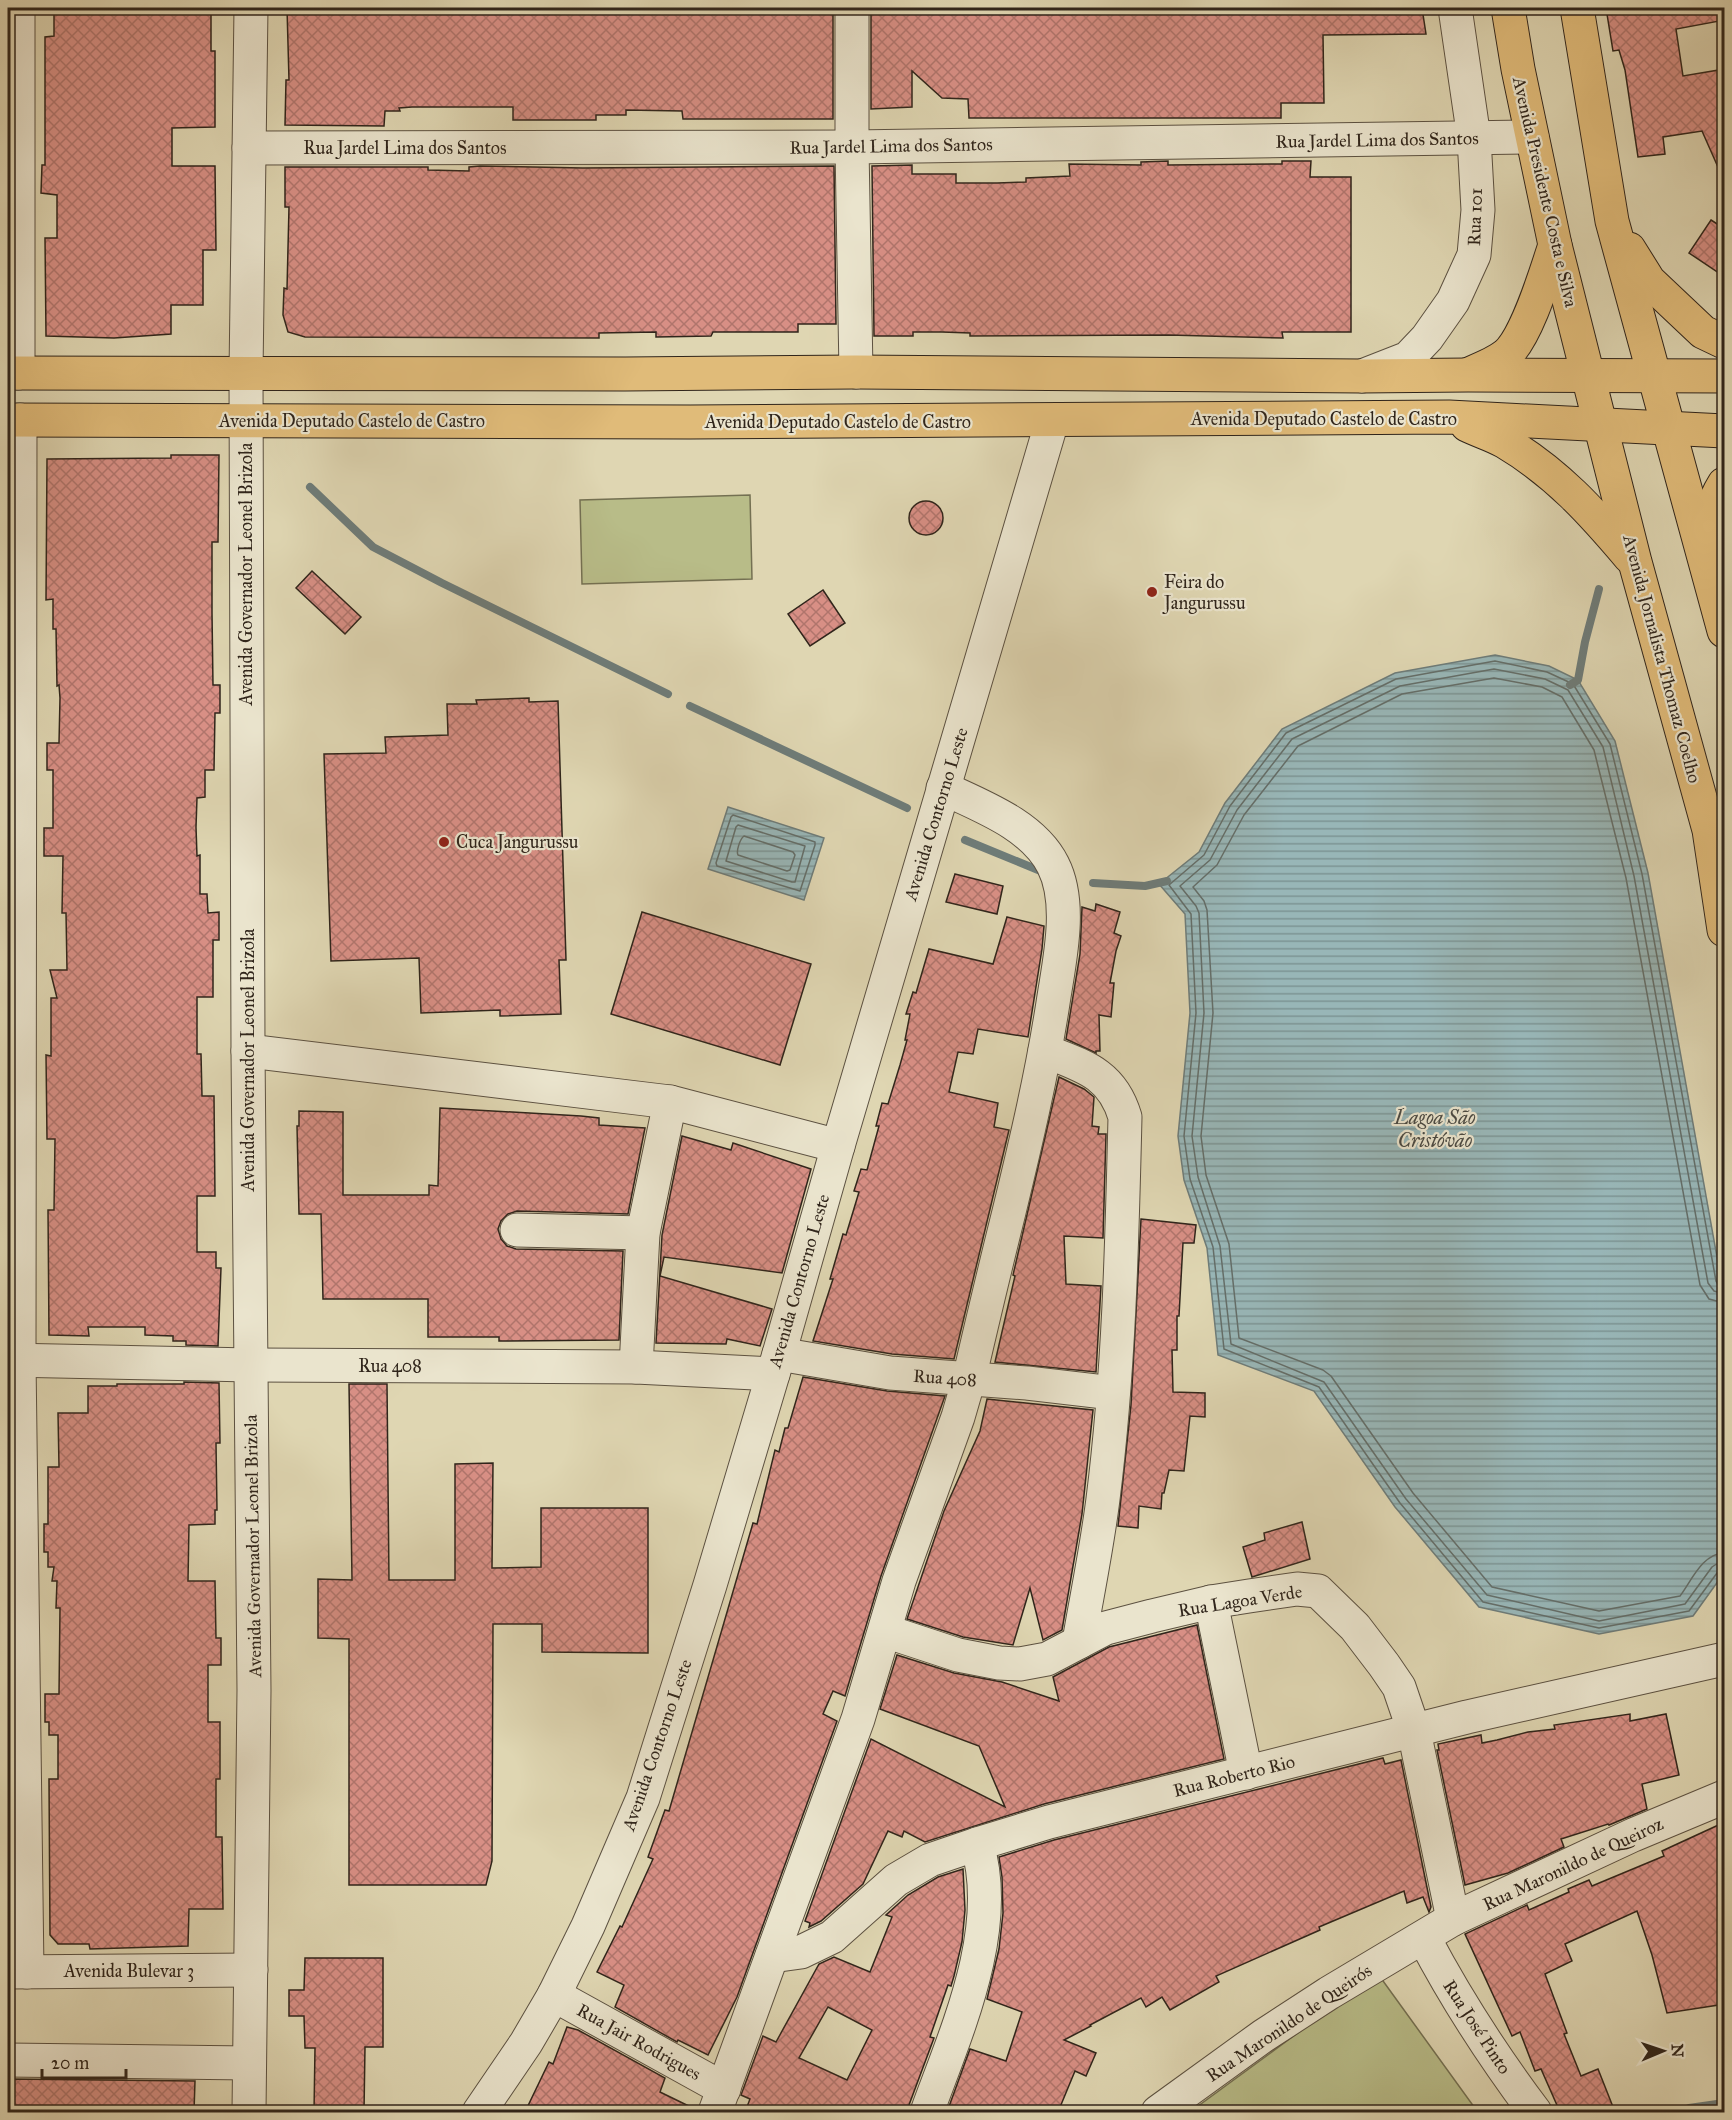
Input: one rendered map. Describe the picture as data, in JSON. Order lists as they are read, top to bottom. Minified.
{"streets":{"main road":["Avenida Presidente Costa e Silva","Avenida Deputado Castelo de Castro","Avenida Jornalista Thomaz Coelho"],"street":["Rua Jardel Lima dos Santos","Rua 101","Avenida Governador Leonel Brizola","Avenida Contorno Leste","Rua 408","Rua Lagoa Verde","Rua Roberto Rio","Rua Maronildo de Queiroz","Avenida Bulevar 3","Rua Maronildo de Queirós","Rua José Pinto","Rua Jair Rodrigues"]},"crossings":[["Rua Jardel Lima dos Santos","Avenida Presidente Costa e Silva"],["Rua Jardel Lima dos Santos","Rua 101"],["Rua Jardel Lima dos Santos","Avenida Governador Leonel Brizola"],["Avenida Presidente Costa e Silva","Avenida Deputado Castelo de Castro"],["Avenida Presidente Costa e Silva","Avenida Jornalista Thomaz Coelho"],["Avenida Deputado Castelo de Castro","Avenida Governador Leonel Brizola"],["Avenida Deputado Castelo de Castro","Avenida Jornalista Thomaz Coelho"],["Avenida Deputado Castelo de Castro","Avenida Contorno Leste"],["Avenida Governador Leonel Brizola","Rua 408"],["Avenida Governador Leonel Brizola","Avenida Bulevar 3"],["Avenida Contorno Leste","Rua 408"],["Avenida Contorno Leste","Rua Jair Rodrigues"],["Rua Lagoa Verde","Rua Roberto Rio"],["Rua Lagoa Verde","Rua Maronildo de Queiroz"],["Rua Maronildo de Queiroz","Rua Maronildo de Queirós"],["Rua Maronildo de Queiroz","Rua José Pinto"],["Rua Maronildo de Queirós","Rua José Pinto"]],"water":["Lagoa São Cristóvão"],"places":["Feira do Jangurussu","Cuca Jangurussu"],"scale_bar":"20 m","north":"right"}
